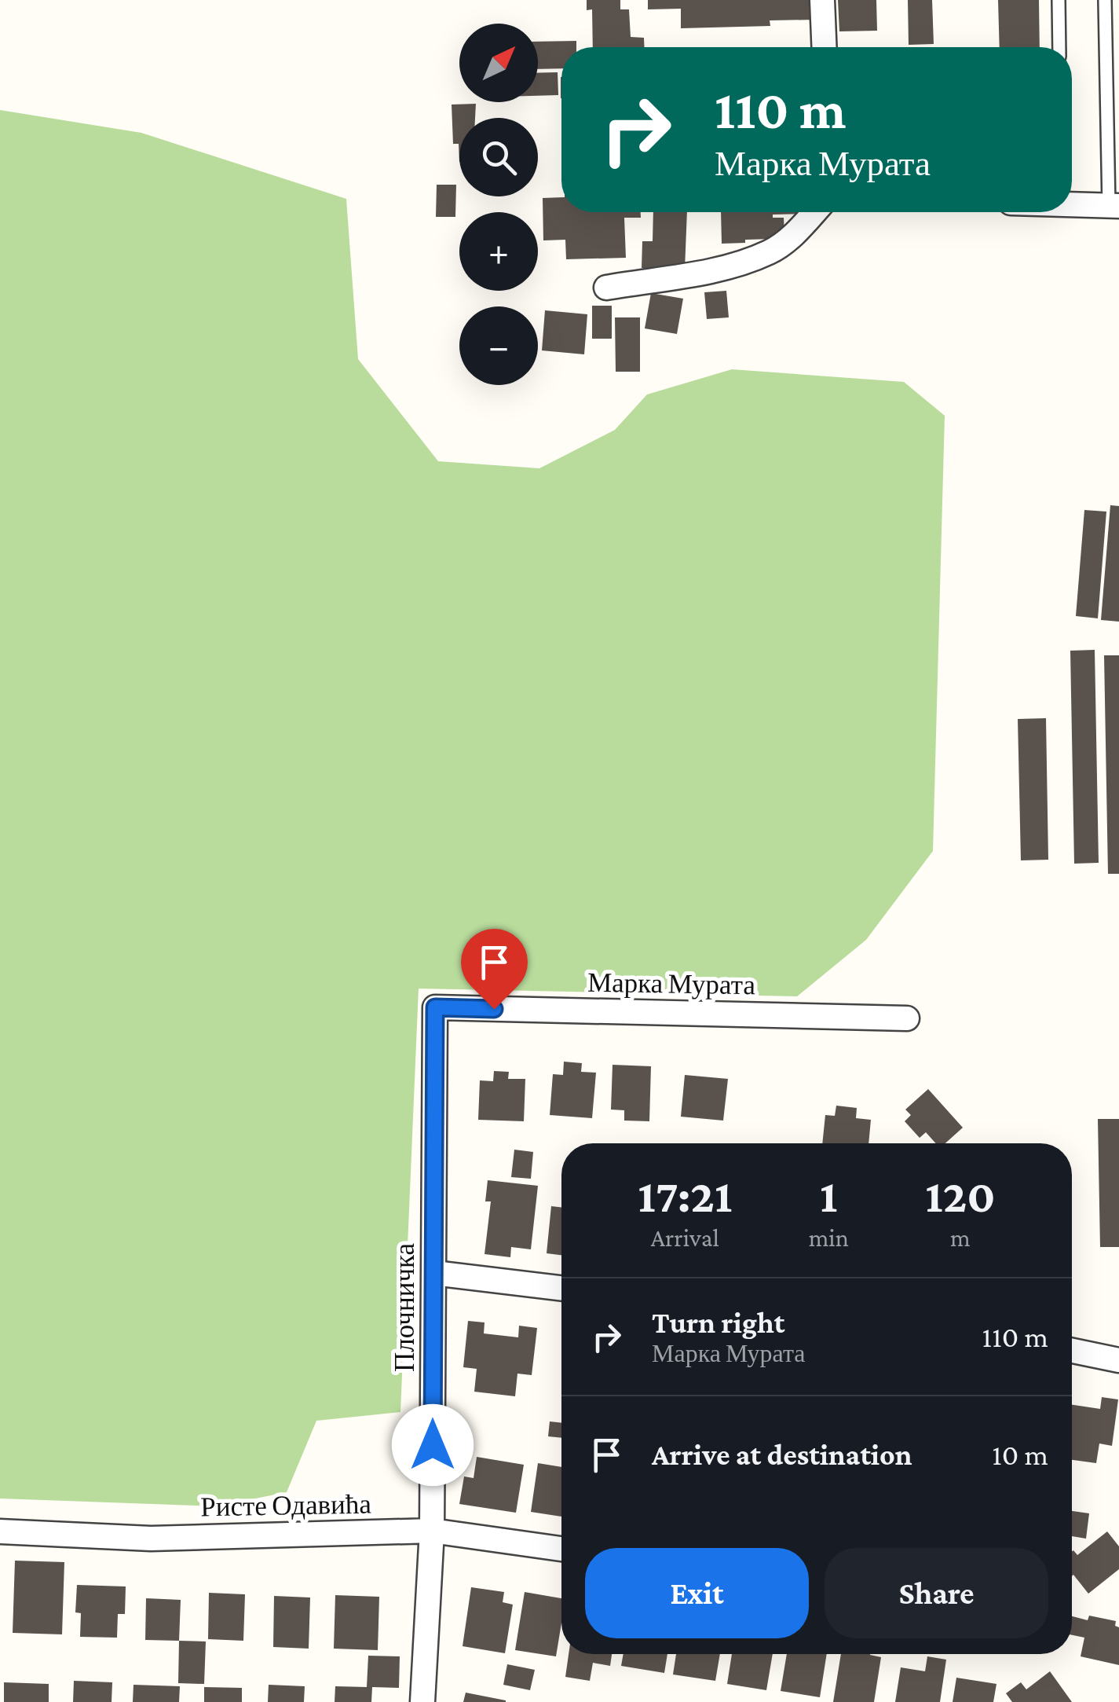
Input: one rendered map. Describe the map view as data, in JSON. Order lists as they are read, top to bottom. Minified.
{"streets":{"street":["Марка Мурата","Плочничка","Ристе Одавића"]},"crossings":[["Марка Мурата","Плочничка"],["Плочничка","Ристе Одавића"]],"north":"top right","page":{"map_buttons":["+","−"],"turn":["110 m","Марка Мурата"],"eta":["17:21","Arrival","1","min","120","m"],"list":[{"name":"Turn right","note":"Марка Мурата","value":"110 m"},{"name":"Arrive at destination","value":"10 m"}],"buttons":["Exit","Share"]}}
